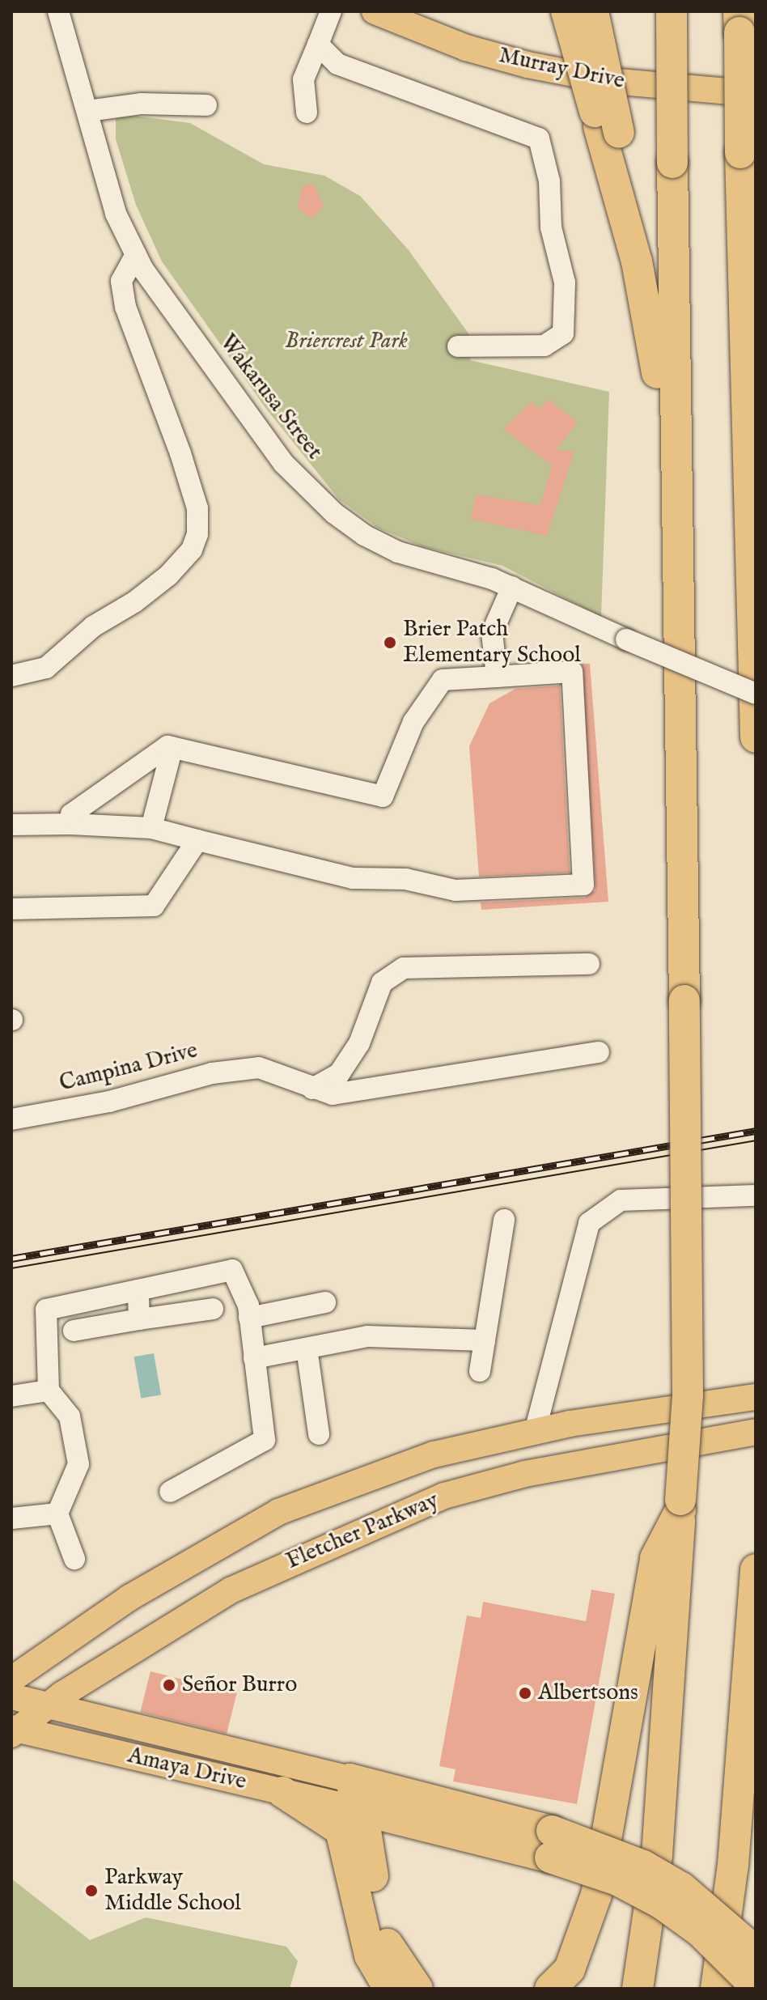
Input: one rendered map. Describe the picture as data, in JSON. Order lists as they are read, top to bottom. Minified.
{"streets":{"main road":["Murray Drive","Fletcher Parkway","Amaya Drive"],"street":["Wakarusa Street","Campina Drive"]},"crossings":[["Fletcher Parkway","Amaya Drive"]],"parks":["Briercrest Park"],"places":["Brier Patch Elementary School","Señor Burro","Albertsons","Parkway Middle School"]}
